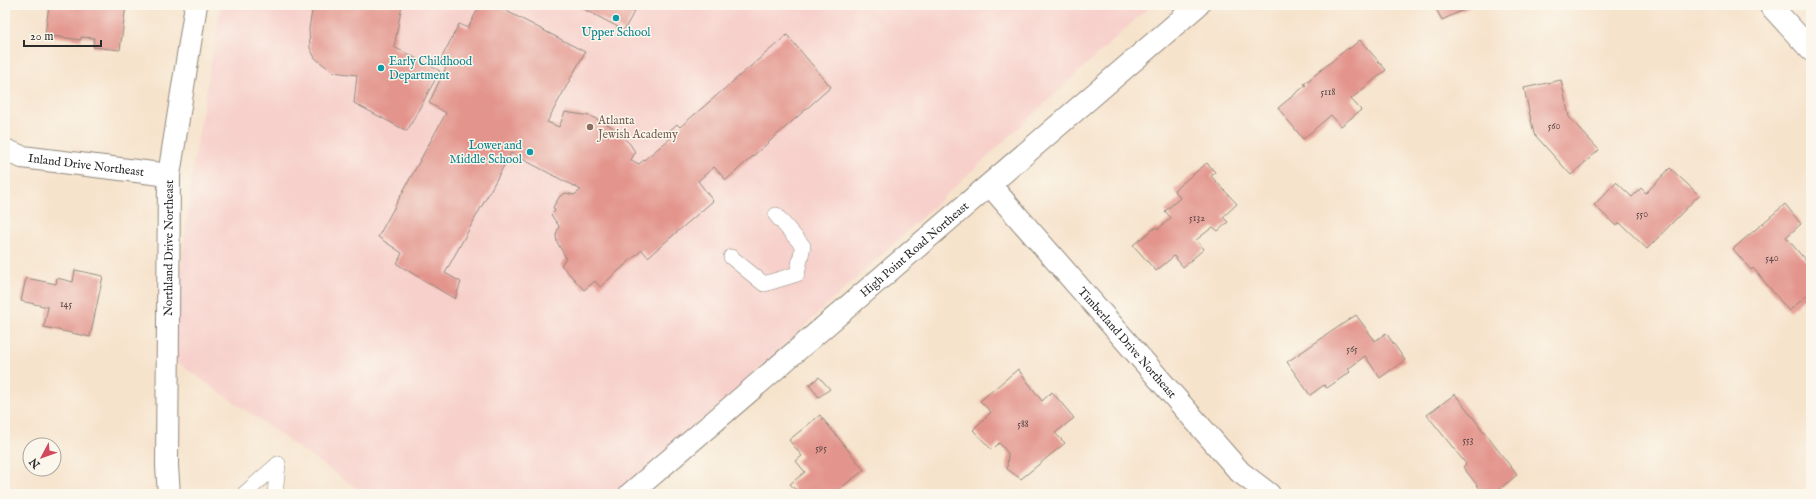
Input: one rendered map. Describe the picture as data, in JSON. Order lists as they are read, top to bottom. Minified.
{"streets":{"street":["Inland Drive Northeast","Northland Drive Northeast","High Point Road Northeast","Timberland Drive Northeast"]},"crossings":[["Inland Drive Northeast","Northland Drive Northeast"],["High Point Road Northeast","Timberland Drive Northeast"]],"places":["Upper School","Early Childhood Department","Atlanta Jewish Academy","Lower and Middle School"],"house_numbers":["5118","560","550","5132","540","145","565","588","553","595"],"scale_bar":"20 m","north":"bottom left"}
